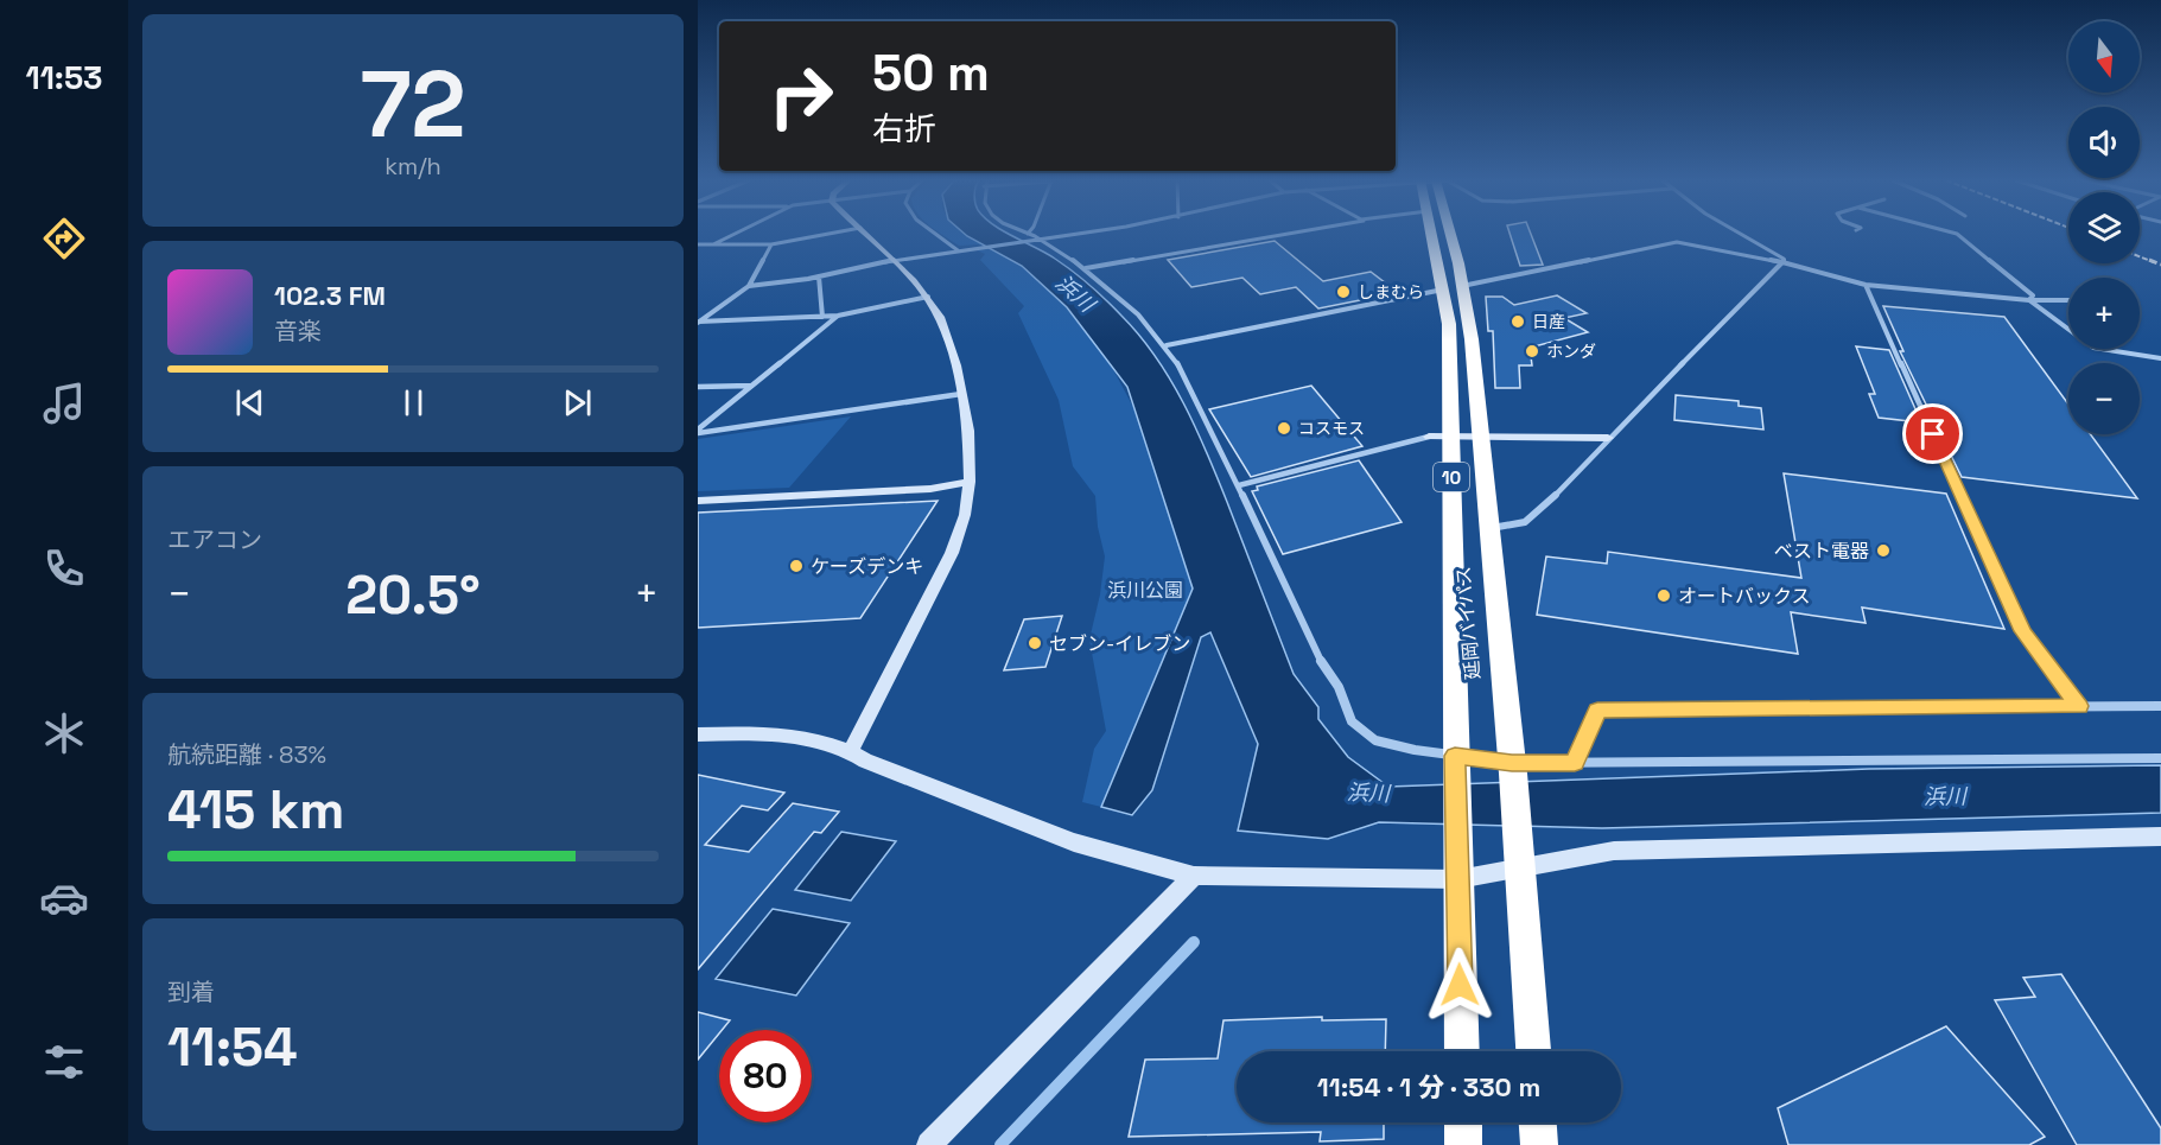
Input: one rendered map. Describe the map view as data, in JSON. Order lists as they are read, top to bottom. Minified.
{"streets":{"highway":["10","延岡バイパス"]},"water":["浜川"],"parks":["浜川公園"],"places":["しまむら","日産","ホンダ","コスモス","ベスト電器","ケーズデンキ","オートバックス","セブン-イレブン"],"north":"bottom","page":{"tabs":"11:53","tile":[["72","km/h"],"エアコン",["航続距離 · 83%","415 km"],["到着","11:54"]],"map_buttons":["+","−"],"turn":["50 m","右折"],"song":["102.3 FM","音楽"],"heat":["−","20.5°","+"],"limit":"80","trip":"11:54 · 1 分 · 330 m"}}
